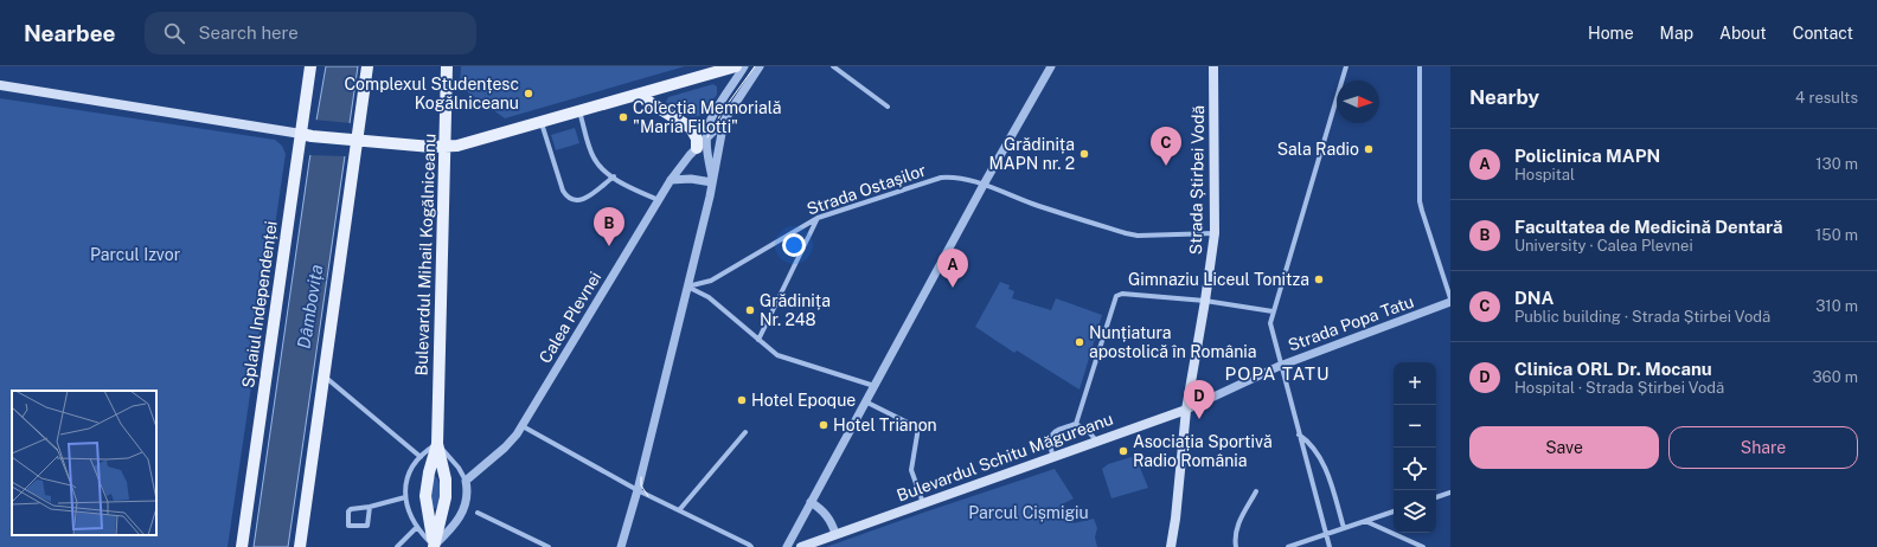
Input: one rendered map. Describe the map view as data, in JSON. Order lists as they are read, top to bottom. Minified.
{"streets":{"main road":["Strada Știrbei Vodă","Bulevardul Mihail Kogălniceanu","Splaiul Independenței","Bulevardul Schitu Măgureanu"],"street":["Strada Ostașilor","Calea Plevnei","Strada Popa Tatu"]},"crossings":[["Strada Știrbei Vodă","Strada Ostașilor"],["Strada Știrbei Vodă","Strada Popa Tatu"],["Strada Știrbei Vodă","Bulevardul Schitu Măgureanu"],["Strada Ostașilor","Calea Plevnei"],["Strada Popa Tatu","Bulevardul Schitu Măgureanu"]],"districts":["POPA TATU"],"water":["Dâmbovița"],"parks":["Parcul Izvor","Parcul Cișmigiu"],"places":["Complexul Studențesc Kogălniceanu","Colecția Memorială \"Maria Filotti\"","Sala Radio","Grădinița MAPN nr. 2","Gimnaziu Liceul Tonitza","Grădinița Nr. 248","Nunțiatura apostolică în România","Hotel Epoque","Hotel Trianon","Asociația Sportivă Radio România"],"north":"right","page":{"header":"Nearbee","search":"Search here","nav":["Home","Map","About","Contact"],"heading":["Nearby","4 results"],"pins":["C","B","A","D"],"list":[{"mark":"A","name":"Policlinica MAPN","note":"Hospital","value":"130 m"},{"mark":"B","name":"Facultatea de Medicină Dentară","note":"University · Calea Plevnei","value":"150 m"},{"mark":"C","name":"DNA","note":"Public building · Strada Știrbei Vodă","value":"310 m"},{"mark":"D","name":"Clinica ORL Dr. Mocanu","note":"Hospital · Strada Știrbei Vodă","value":"360 m"}],"map_buttons":["+","−"],"buttons":["Save","Share"]}}
